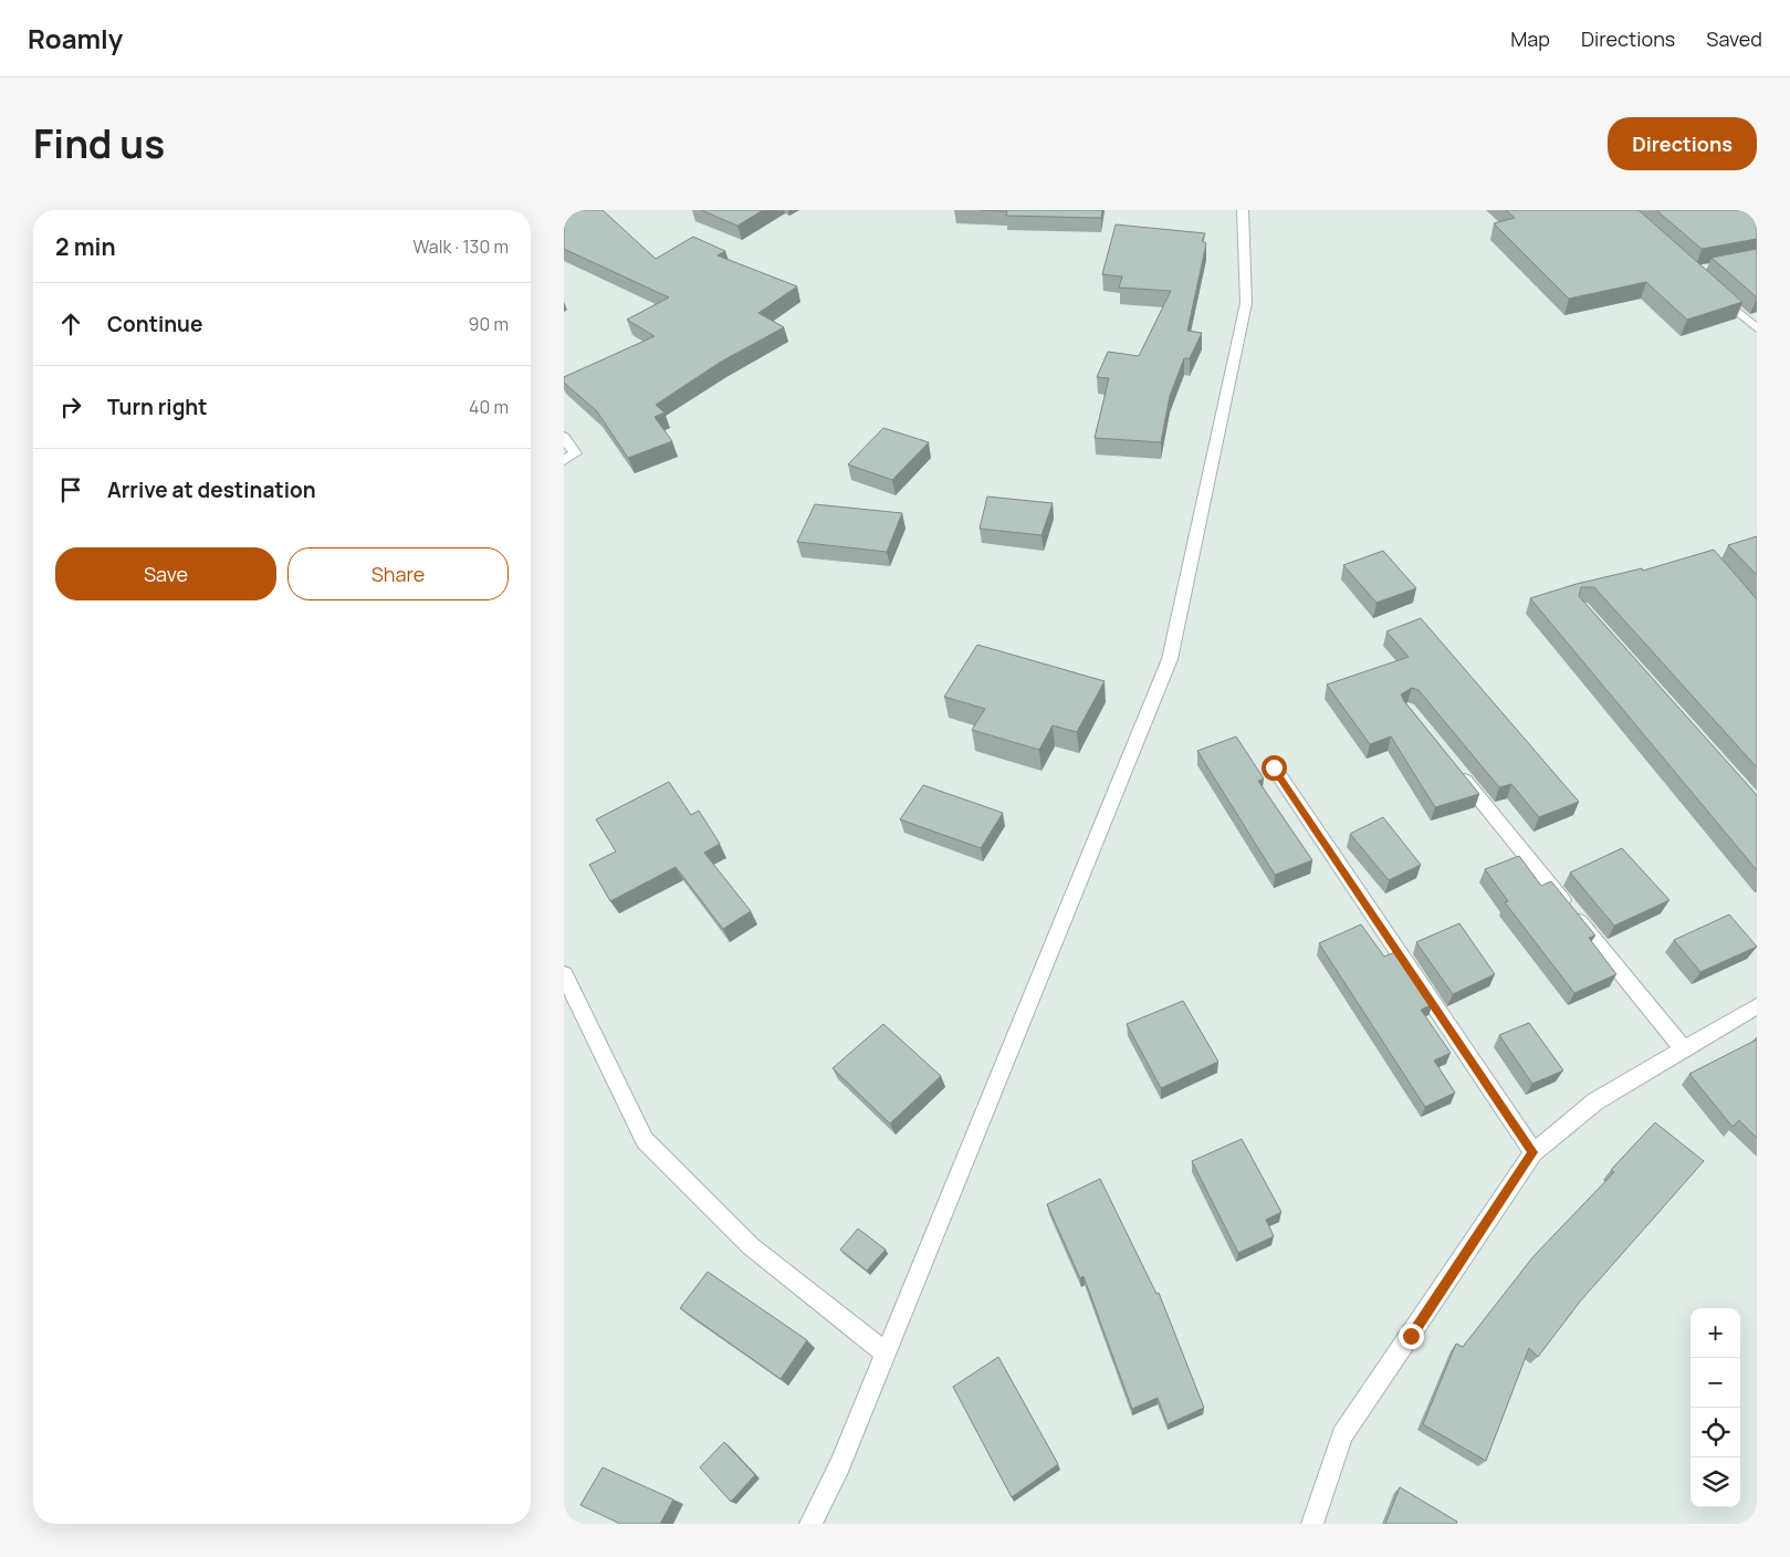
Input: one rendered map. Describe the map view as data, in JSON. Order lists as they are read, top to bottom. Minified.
{"page":{"header":"Roamly","nav":["Map","Directions","Saved"],"title":"Find us","buttons":["Directions",["Save","Share"]],"heading":["2 min","Walk · 130 m"],"list":[["Continue","90 m"],["Turn right","40 m"],"Arrive at destination"],"map_buttons":["+","−"]}}
